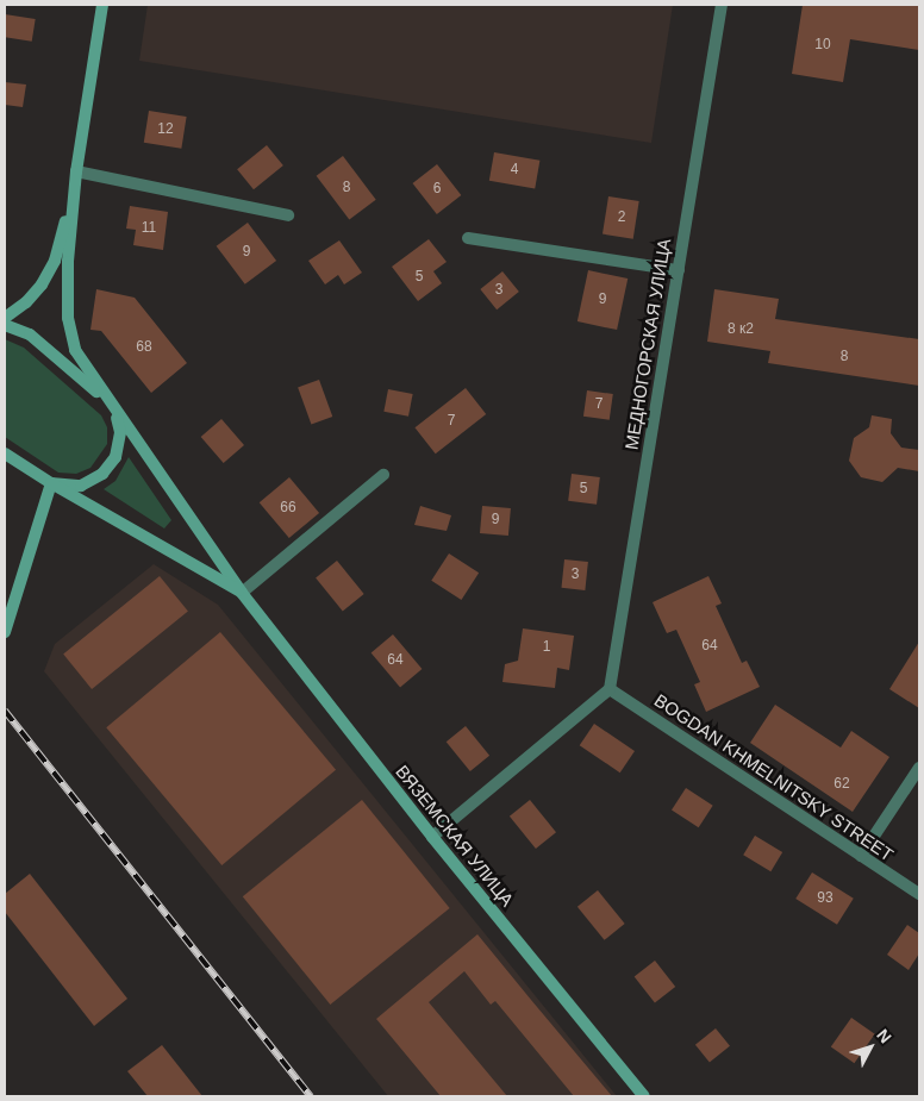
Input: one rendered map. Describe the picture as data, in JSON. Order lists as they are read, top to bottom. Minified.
{"streets":{"main road":["ВЯЗЕМСКАЯ УЛИЦА"],"street":["МЕДНОГОРСКАЯ УЛИЦА","BOGDAN KHMELNITSKY STREET"]},"crossings":[["МЕДНОГОРСКАЯ УЛИЦА","BOGDAN KHMELNITSKY STREET"]],"house_numbers":["10","12","4","8","6","2","11","9","5","3","9","8 к2","68","8","7","7","5","66","9","3","64","1","64","62","93"],"north":"top right"}
